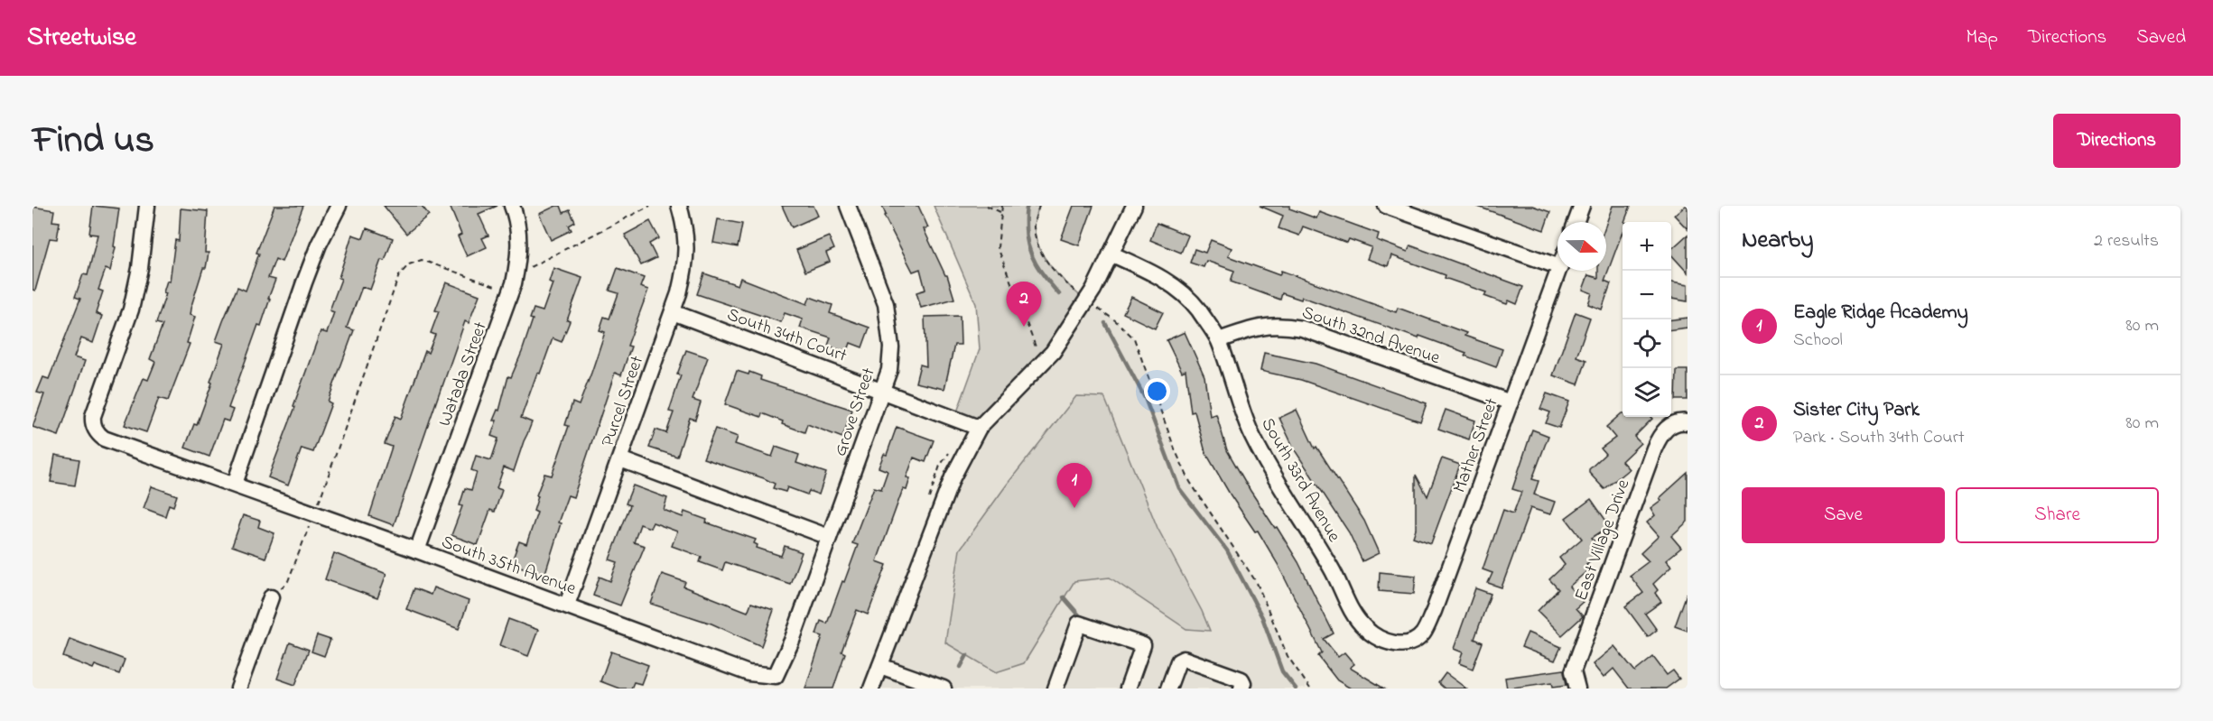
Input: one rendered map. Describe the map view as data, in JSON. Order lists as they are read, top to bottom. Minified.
{"streets":{"street":["South 34th Court","South 32nd Avenue","Watada Street","Purcel Street","Grove Street","Mather Street","South 33rd Avenue","East Village Drive","South 35th Avenue"]},"crossings":[["South 34th Court","Purcel Street"],["South 34th Court","Grove Street"],["South 32nd Avenue","Mather Street"],["South 32nd Avenue","South 33rd Avenue"],["Watada Street","South 35th Avenue"],["Purcel Street","South 35th Avenue"],["Grove Street","South 35th Avenue"],["Mather Street","South 33rd Avenue"]],"north":"right","page":{"header":"Streetwise","nav":["Map","Directions","Saved"],"title":"Find us","buttons":["Directions",["Save","Share"]],"heading":["Nearby","2 results"],"map_buttons":["+","−"],"list":[{"mark":"1","name":"Eagle Ridge Academy","note":"School","value":"80 m"},{"mark":"2","name":"Sister City Park","note":"Park · South 34th Court","value":"80 m"}],"pins":["2","1"]}}
